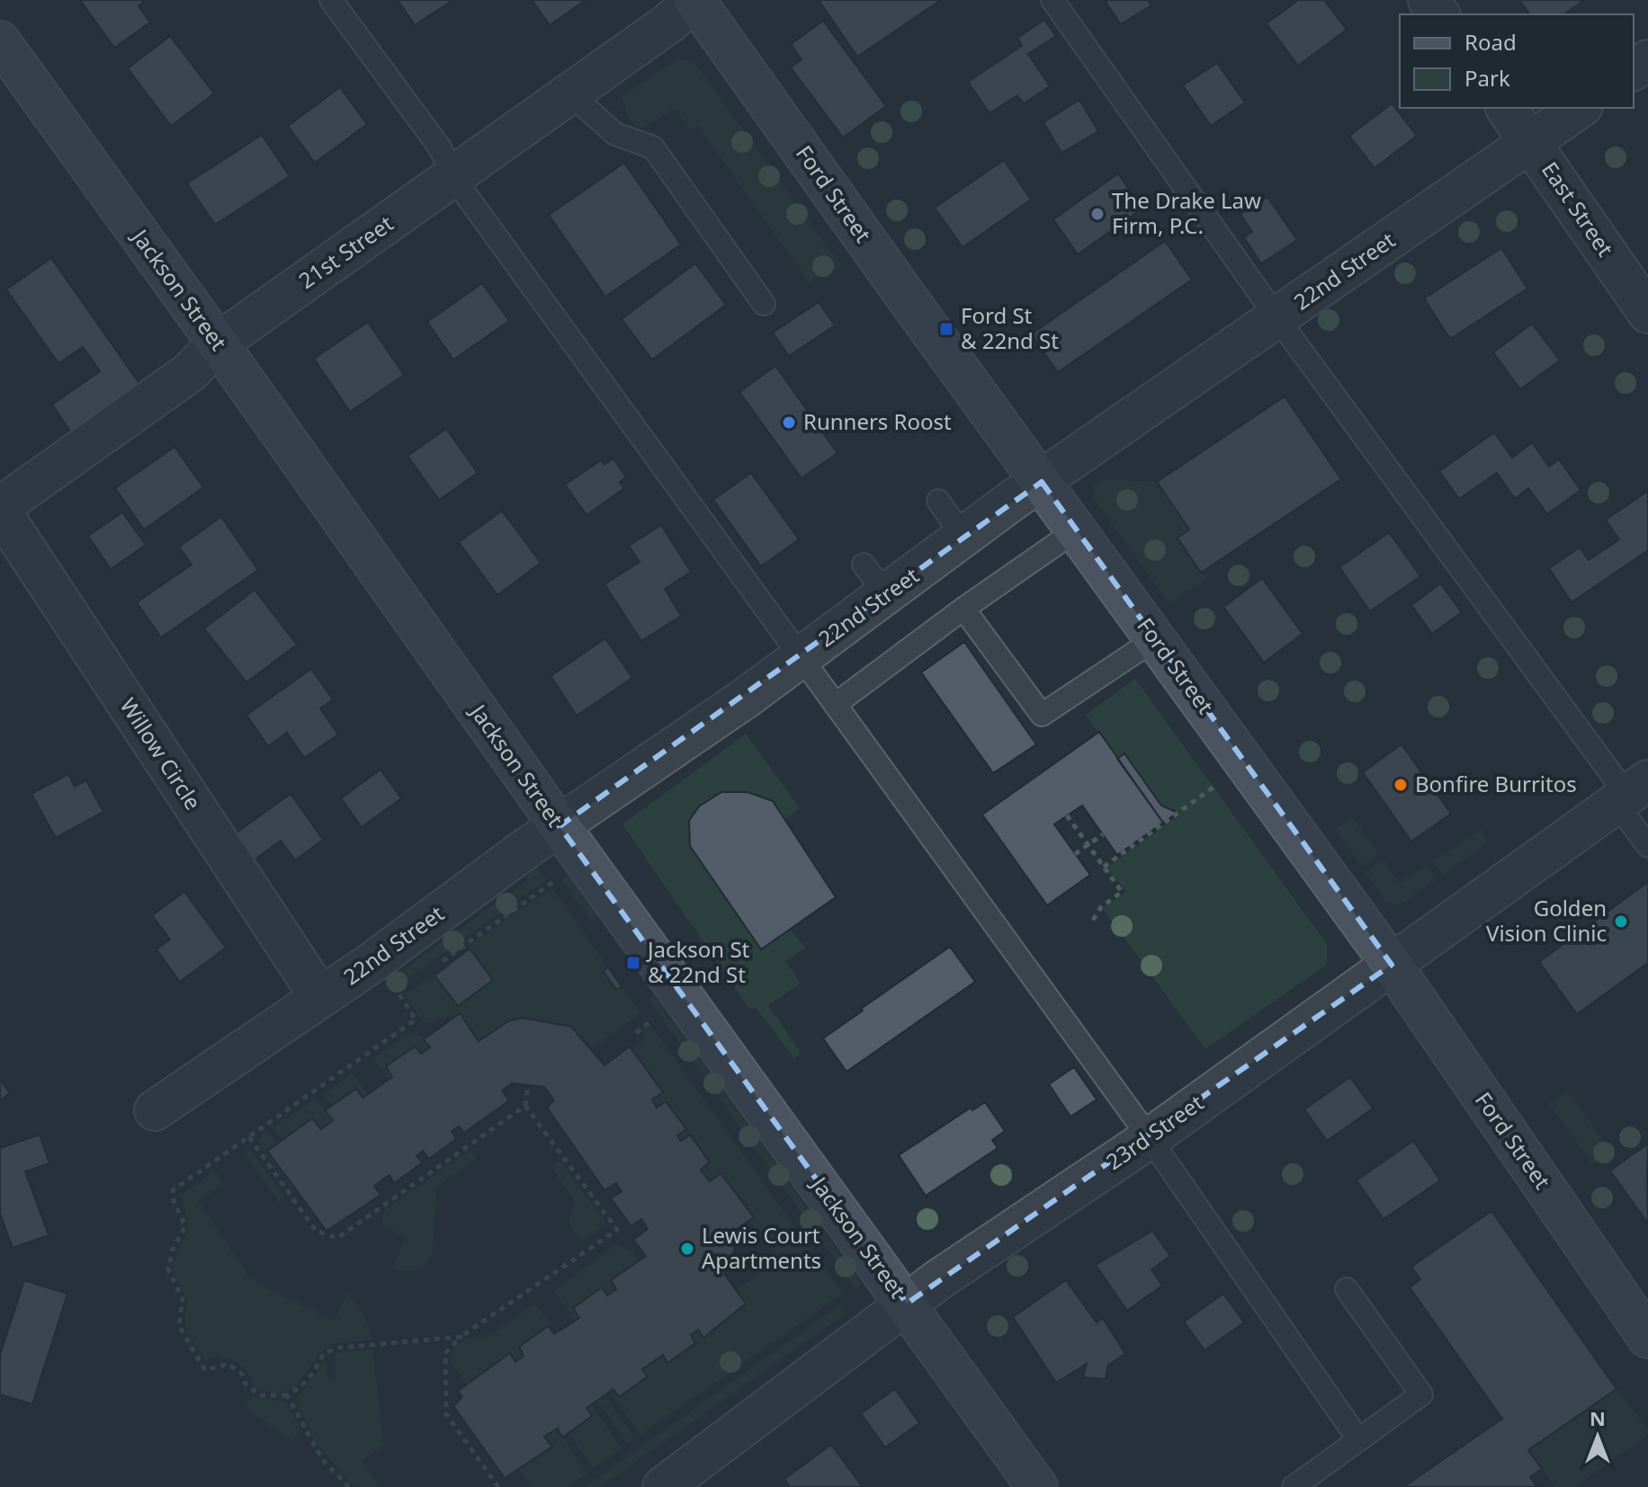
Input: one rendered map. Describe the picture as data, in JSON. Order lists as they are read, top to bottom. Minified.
{"streets":{"main road":["Ford Street","Jackson Street"],"street":["East Street","21st Street","22nd Street","Willow Circle","23rd Street"]},"crossings":[["Ford Street","21st Street"],["Ford Street","22nd Street"],["Ford Street","23rd Street"],["East Street","22nd Street"],["21st Street","Jackson Street"],["21st Street","Willow Circle"],["22nd Street","Jackson Street"],["22nd Street","Willow Circle"],["Jackson Street","23rd Street"]],"places":{"other":["The Drake Law Firm, P.C.","Runners Roost","Bonfire Burritos","Golden Vision Clinic","Lewis Court Apartments"],"transit":["Ford St & 22nd St","Jackson St & 22nd St"]},"legend":["Road","Park"],"north":"top"}
